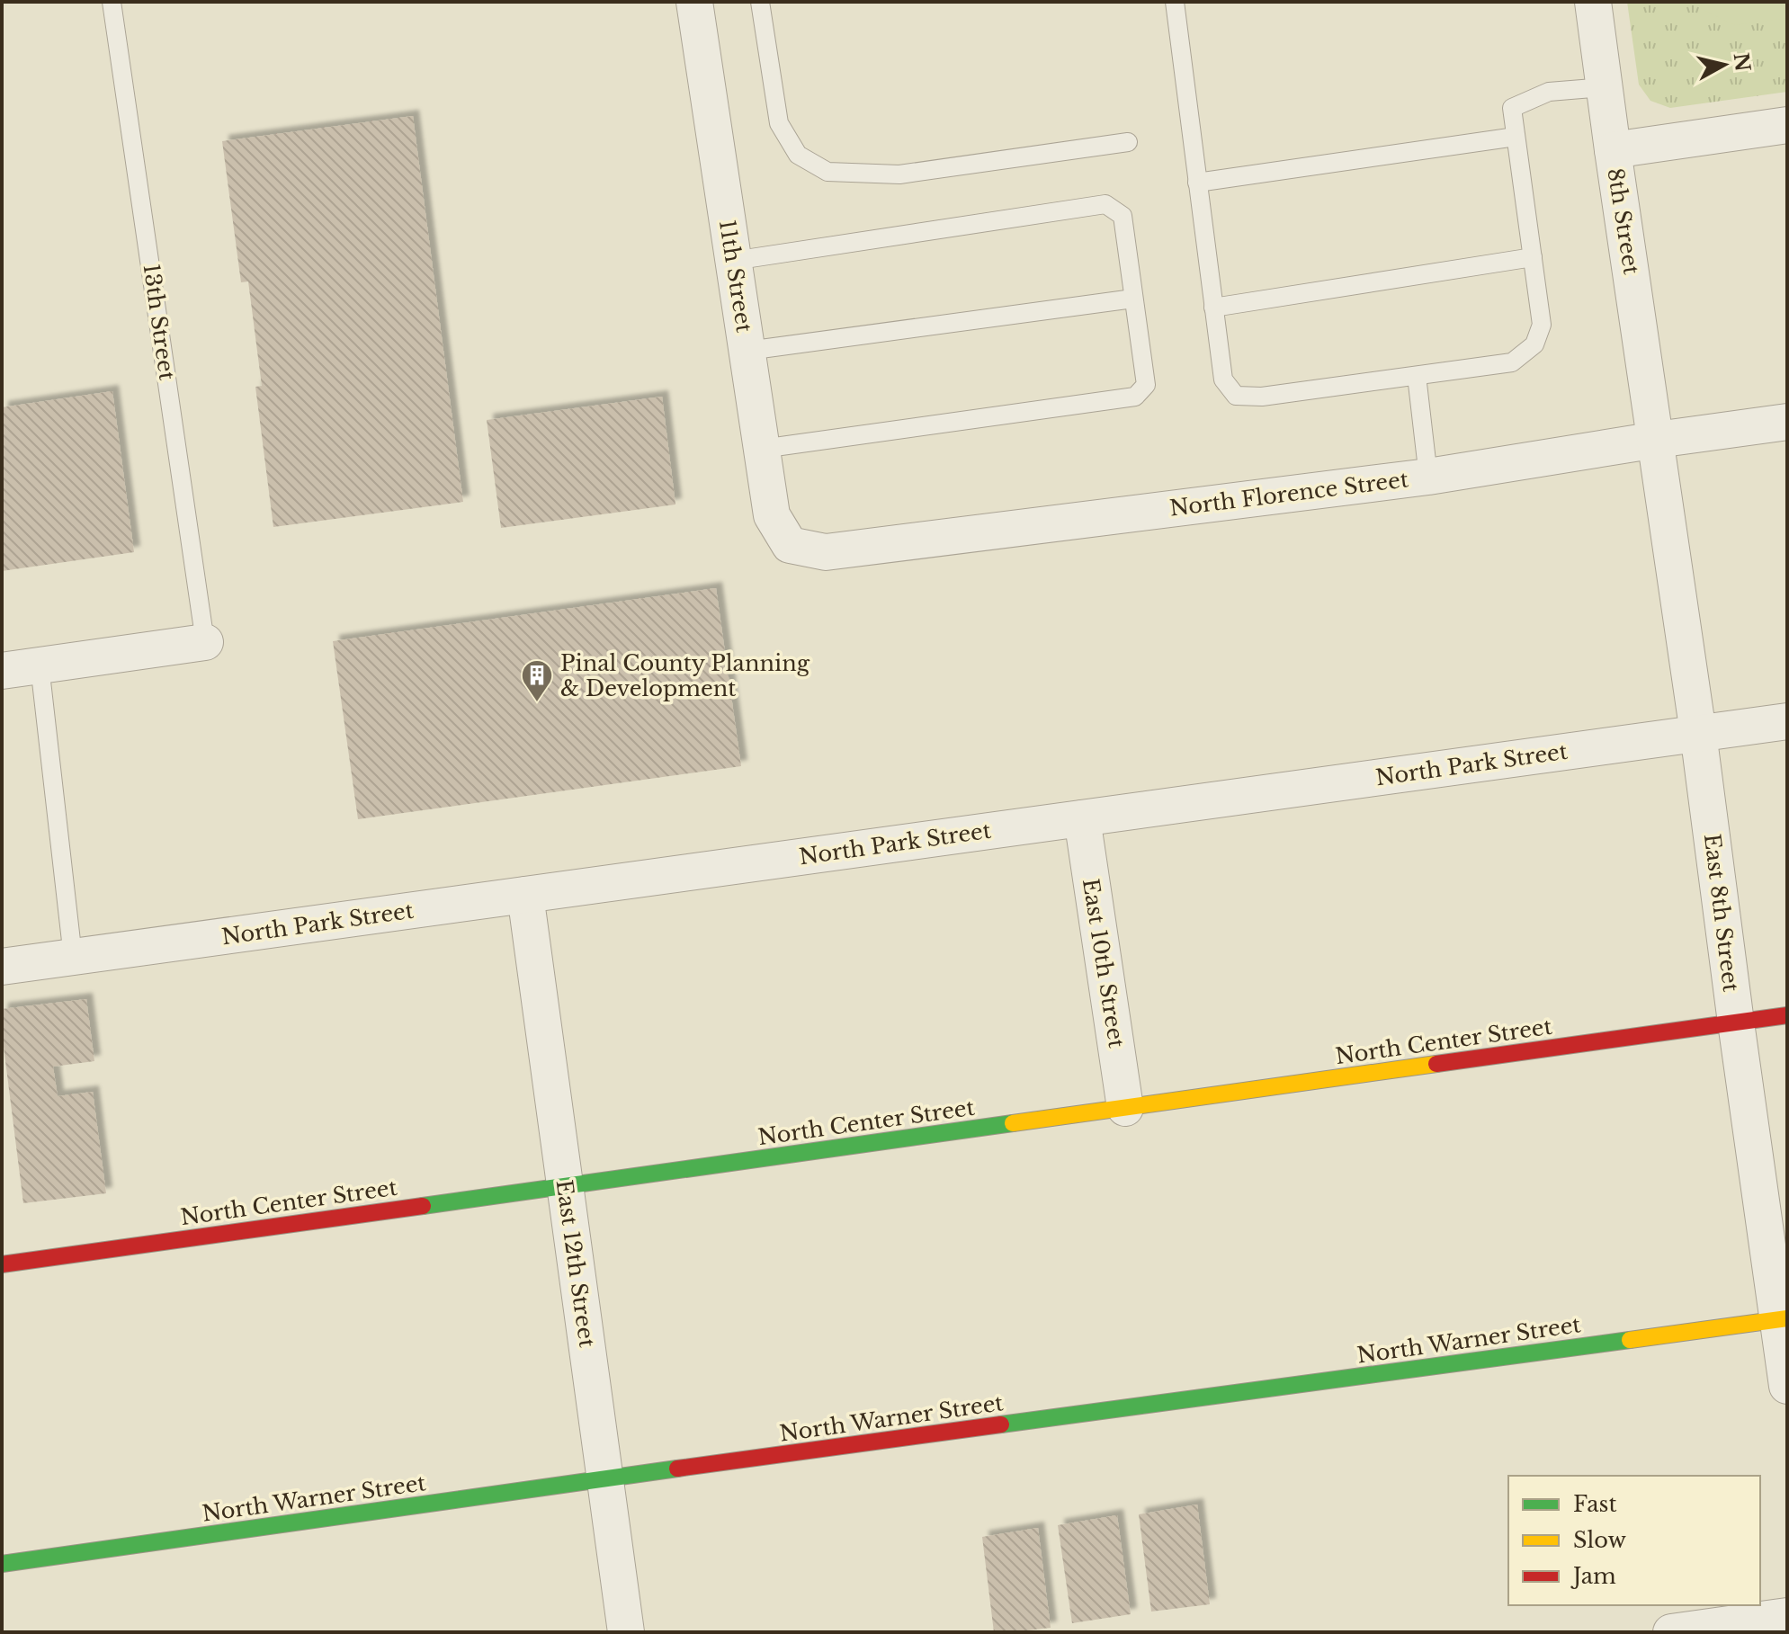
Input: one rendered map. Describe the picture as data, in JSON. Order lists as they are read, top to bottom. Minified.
{"streets":{"street":["8th Street","11th Street","North Florence Street","North Park Street","East 8th Street","East 10th Street","North Center Street","East 12th Street","North Warner Street"],"lane":["13th Street"]},"crossings":[["8th Street","North Florence Street"],["8th Street","East 8th Street"],["11th Street","North Florence Street"],["North Florence Street","East 8th Street"],["North Park Street","East 8th Street"],["North Park Street","East 10th Street"],["North Park Street","East 12th Street"],["East 8th Street","North Center Street"],["East 8th Street","North Warner Street"],["East 10th Street","North Center Street"],["North Center Street","East 12th Street"],["East 12th Street","North Warner Street"]],"places":{"building":["Pinal County Planning & Development"]},"legend":["Fast","Slow","Jam"],"north":"right"}
